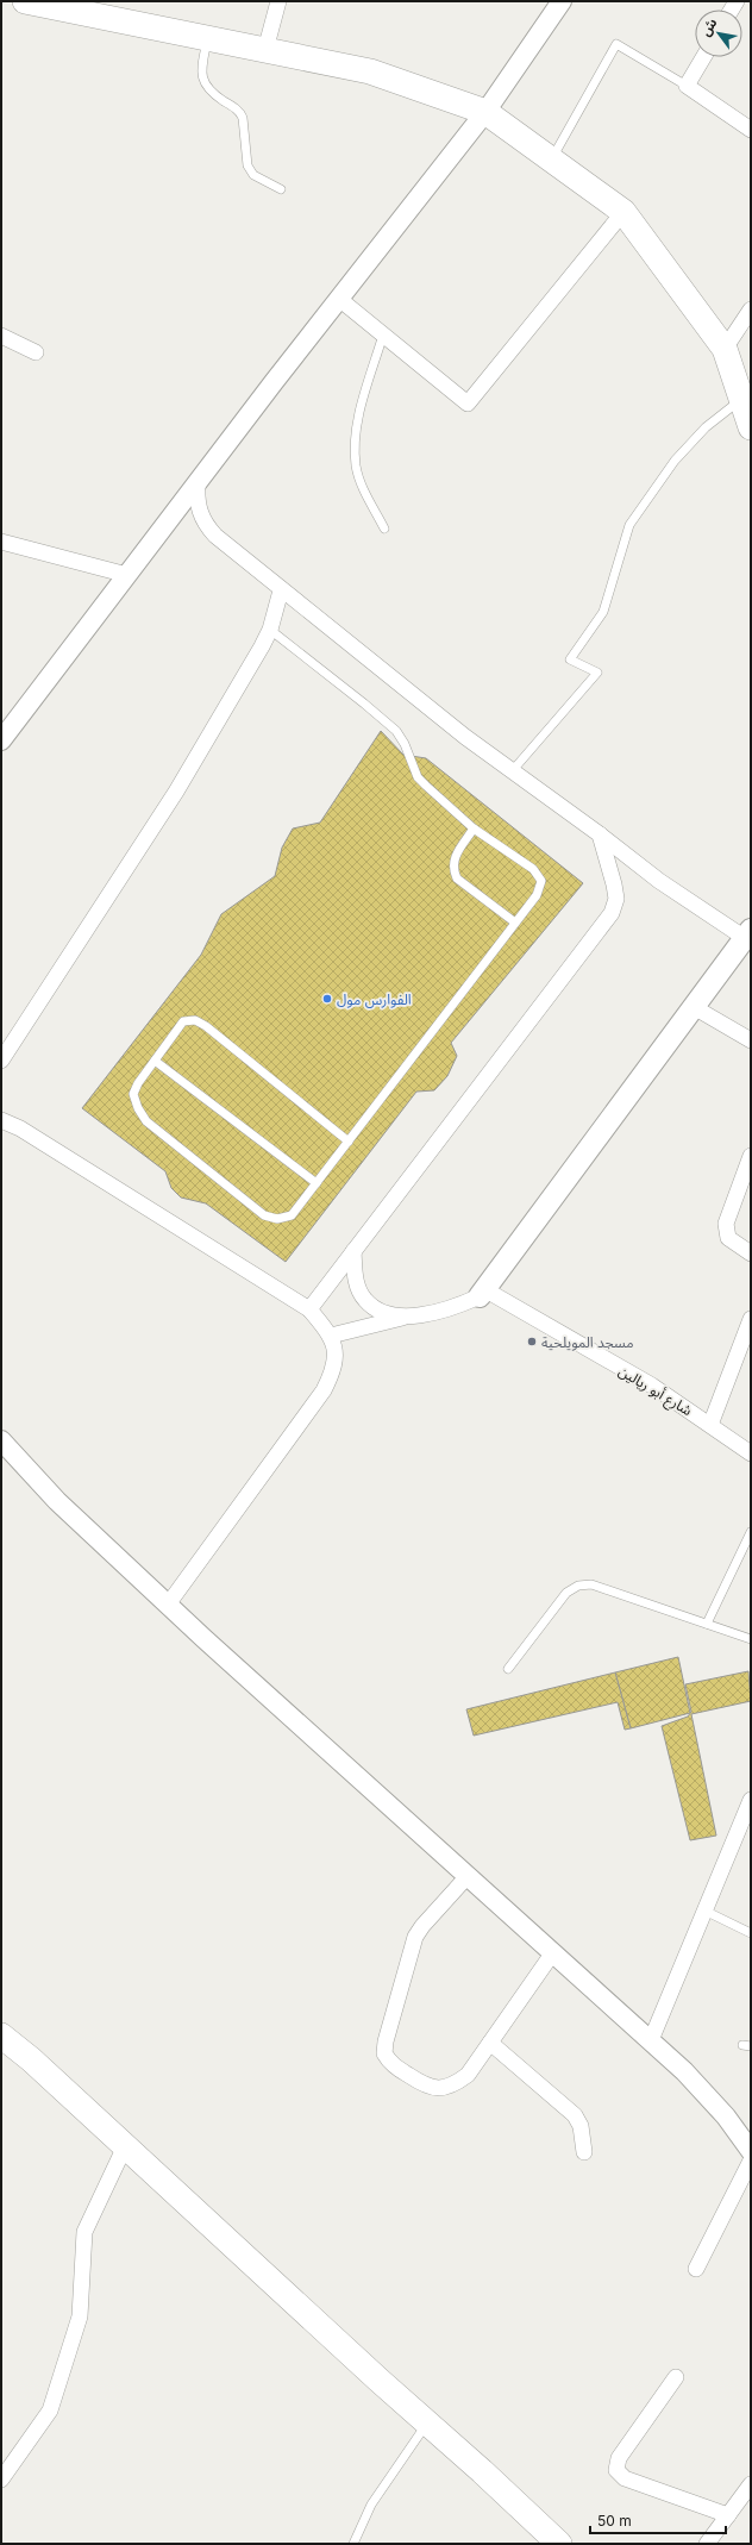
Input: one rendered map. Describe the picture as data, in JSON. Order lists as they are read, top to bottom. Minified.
{"streets":{"street":["شارع أبو ريالين"]},"places":["الفوارس مول","مسجد المويلحية"],"scale_bar":"50 m","north":"top left"}
